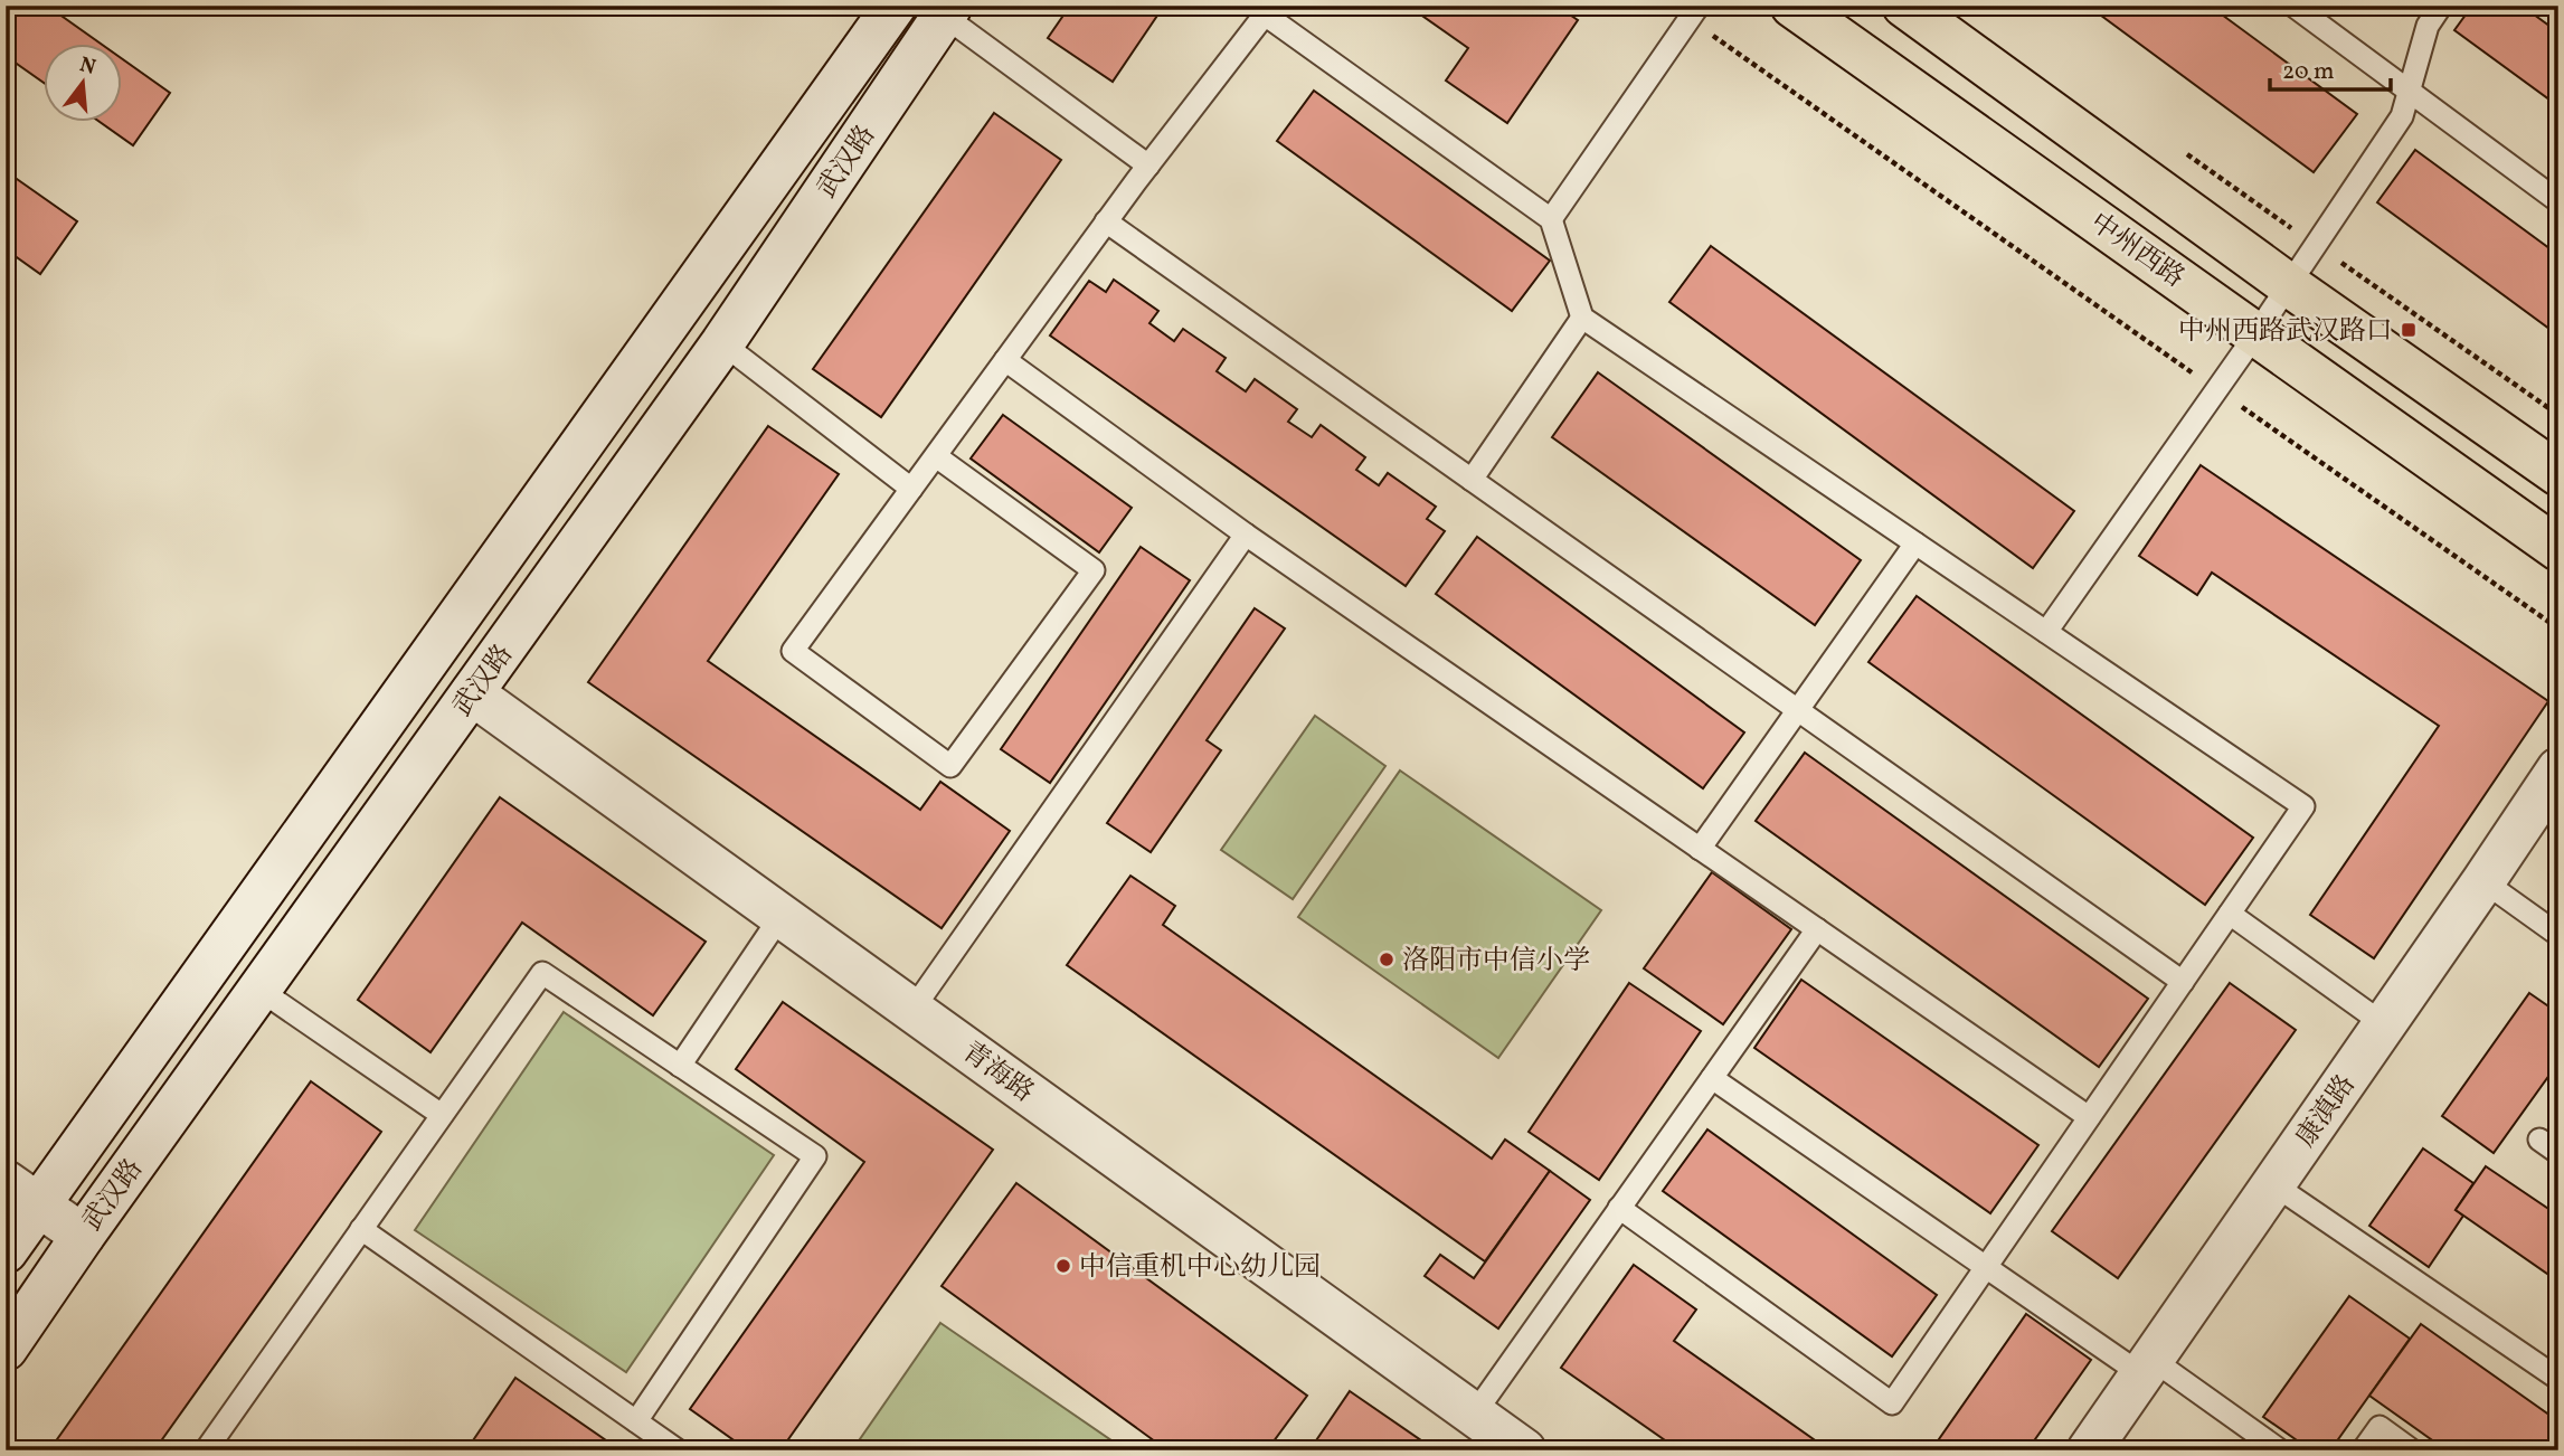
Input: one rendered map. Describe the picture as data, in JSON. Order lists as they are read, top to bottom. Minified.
{"streets":{"main road":["武汉路","中州西路","青海路","康滇路"]},"crossings":[["武汉路","青海路"]],"places":{"transit":["中州西路武汉路口"],"other":["洛阳市中信小学","中信重机中心幼儿园"]},"scale_bar":"20 m","north":"top"}
